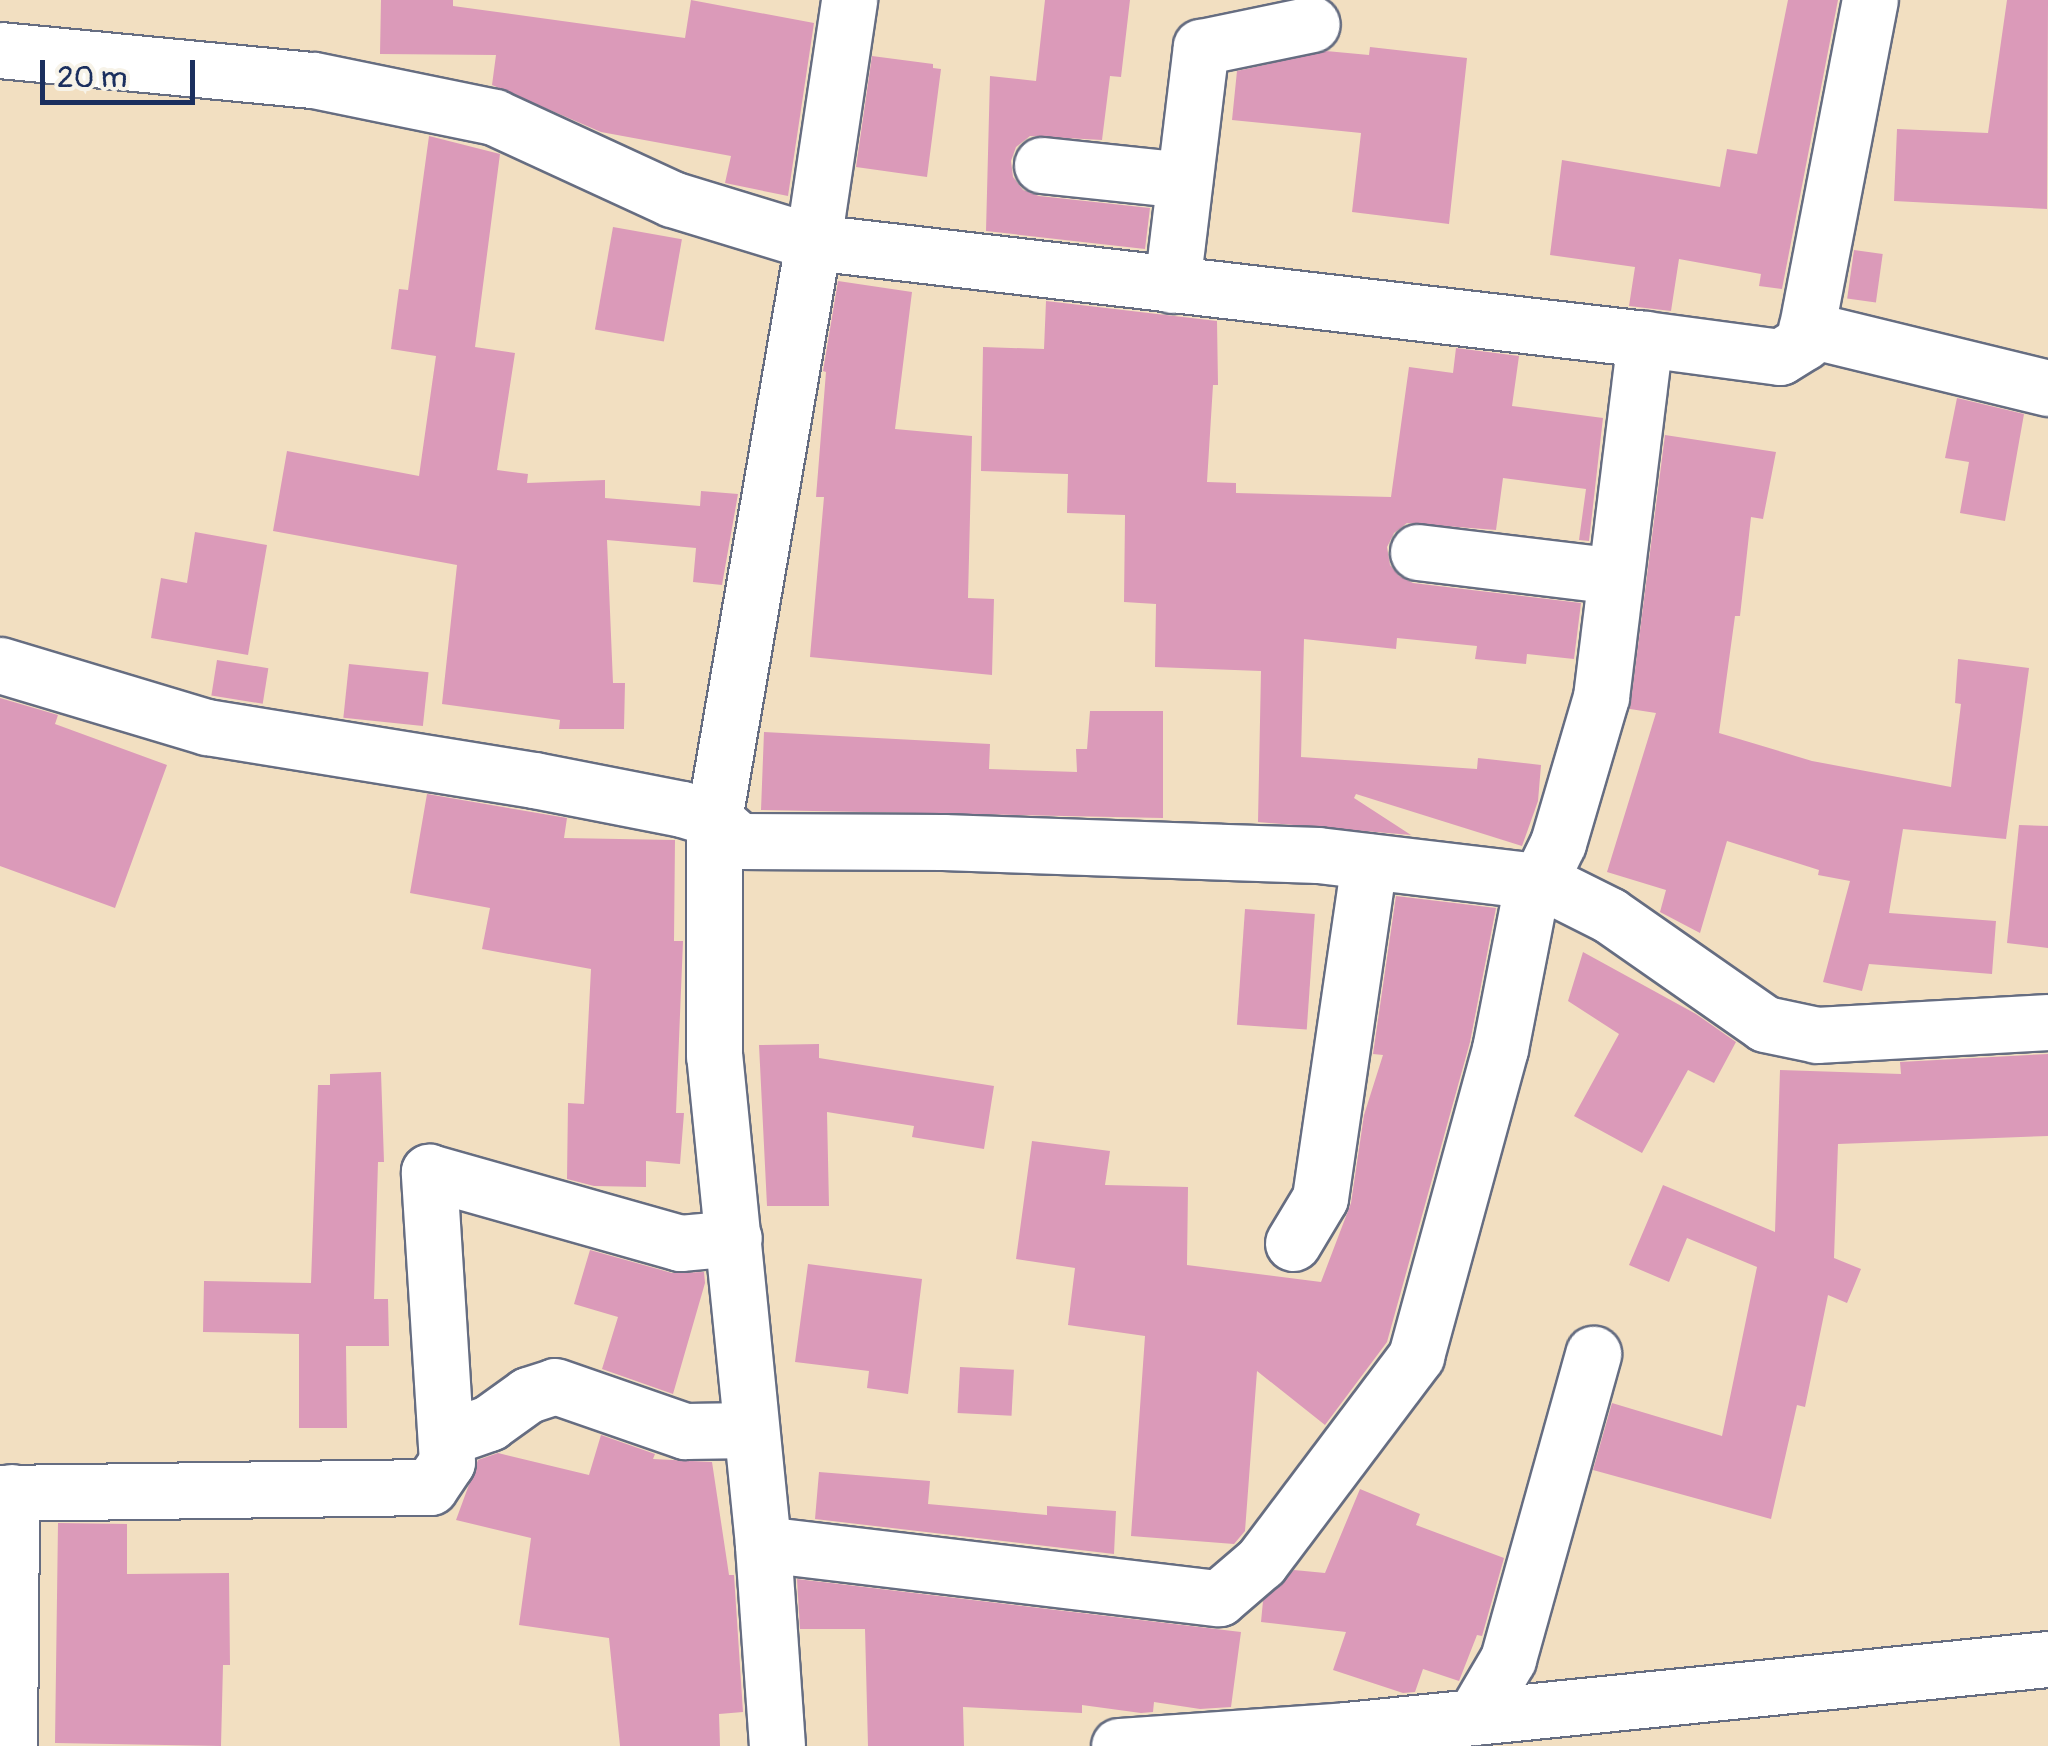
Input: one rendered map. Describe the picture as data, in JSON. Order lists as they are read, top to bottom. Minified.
{"scale_bar":"20 m"}
